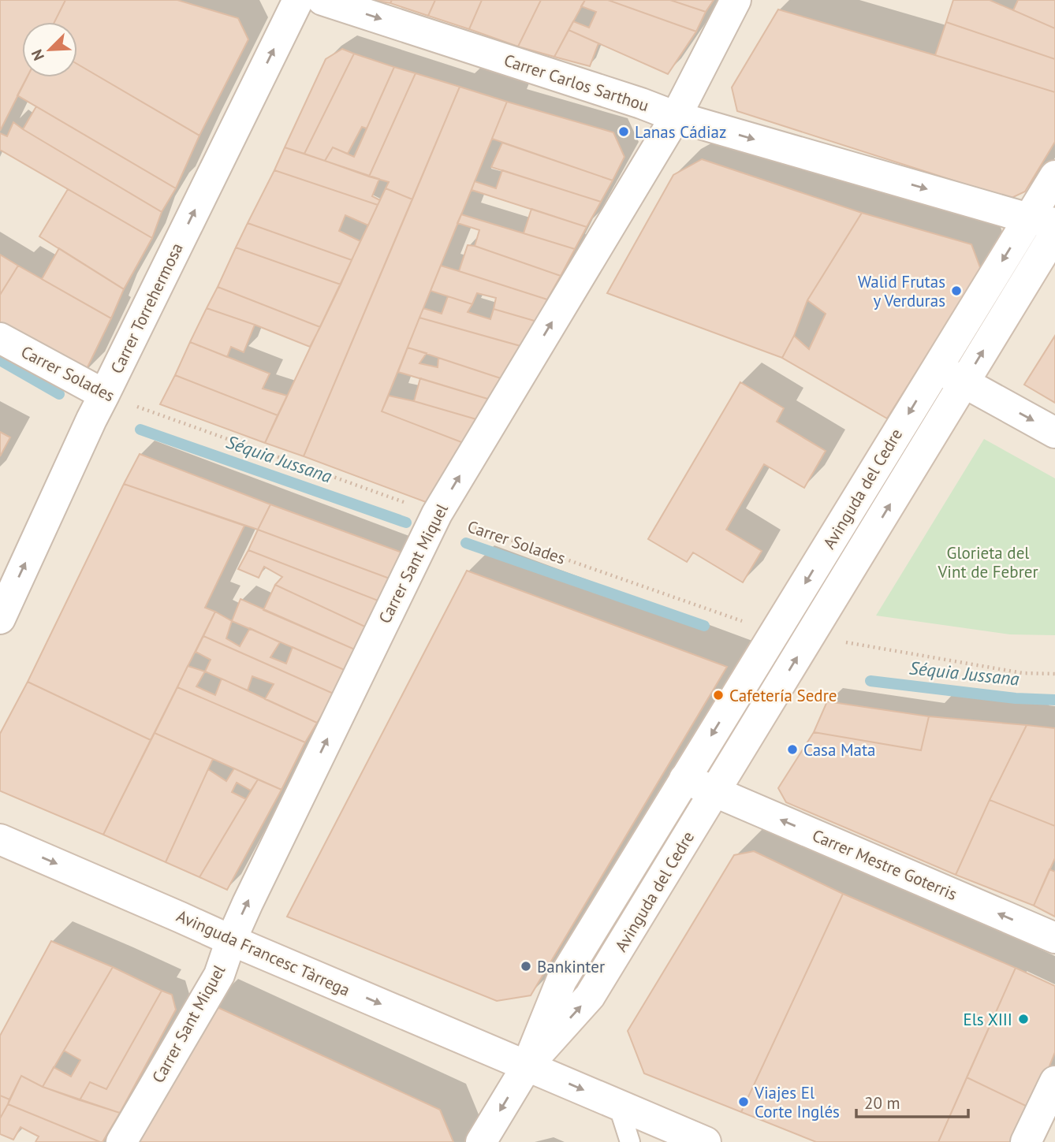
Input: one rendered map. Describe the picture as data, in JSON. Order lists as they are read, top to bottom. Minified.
{"streets":{"street":["Carrer Carlos Sarthou","Carrer Torrehermosa","Carrer Solades","Avinguda del Cedre","Carrer Sant Miquel","Carrer Mestre Goterris","Avinguda Francesc Tàrrega"]},"crossings":[["Carrer Carlos Sarthou","Avinguda del Cedre"],["Carrer Carlos Sarthou","Carrer Sant Miquel"],["Carrer Torrehermosa","Carrer Solades"],["Carrer Solades","Avinguda del Cedre"],["Carrer Solades","Carrer Sant Miquel"],["Avinguda del Cedre","Carrer Mestre Goterris"],["Avinguda del Cedre","Avinguda Francesc Tàrrega"],["Carrer Sant Miquel","Avinguda Francesc Tàrrega"]],"one_way":["Carrer Carlos Sarthou","Carrer Torrehermosa","Carrer Sant Miquel","Carrer Mestre Goterris","Avinguda Francesc Tàrrega"],"water":["Séquia Jussana"],"parks":["Glorieta del Vint de Febrer"],"places":["Lanas Cádiaz","Walid Frutas y Verduras","Cafetería Sedre","Casa Mata","Bankinter","Els XIII","Viajes El Corte Inglés"],"scale_bar":"20 m","north":"bottom left"}
